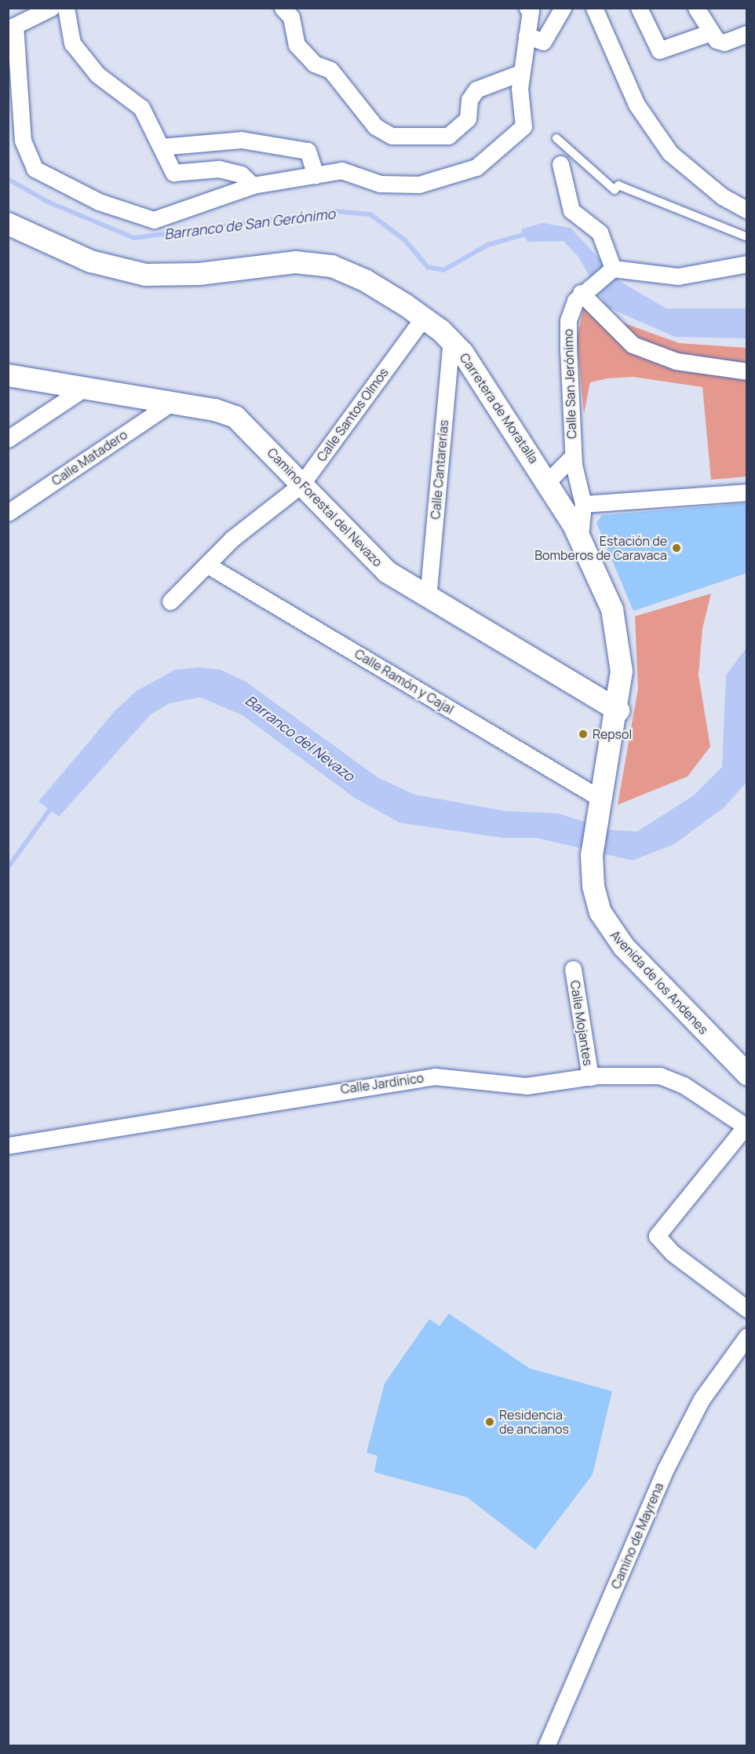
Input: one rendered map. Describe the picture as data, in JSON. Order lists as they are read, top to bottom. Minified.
{"streets":{"main road":["Carretera de Moratalla","Camino Forestal del Nevazo","Avenida de los Andenes"],"street":["Calle San Jerónimo","Calle Santos Olmos","Calle Matadero","Calle Cantarerías","Calle Ramón y Cajal","Calle Mojantes","Calle Jardinico","Camino de Mayrena"]},"crossings":[["Calle San Jerónimo","Carretera de Moratalla"],["Carretera de Moratalla","Calle Santos Olmos"],["Carretera de Moratalla","Calle Cantarerías"],["Carretera de Moratalla","Camino Forestal del Nevazo"],["Carretera de Moratalla","Avenida de los Andenes"],["Calle Santos Olmos","Camino Forestal del Nevazo"],["Calle Santos Olmos","Calle Ramón y Cajal"],["Calle Matadero","Camino Forestal del Nevazo"],["Calle Cantarerías","Camino Forestal del Nevazo"],["Camino Forestal del Nevazo","Avenida de los Andenes"],["Calle Ramón y Cajal","Avenida de los Andenes"],["Calle Mojantes","Calle Jardinico"]],"water":["Barranco de San Gerónimo","Barranco del Nevazo"],"places":["Estación de Bomberos de Caravaca","Repsol","Residencia de ancianos"]}
